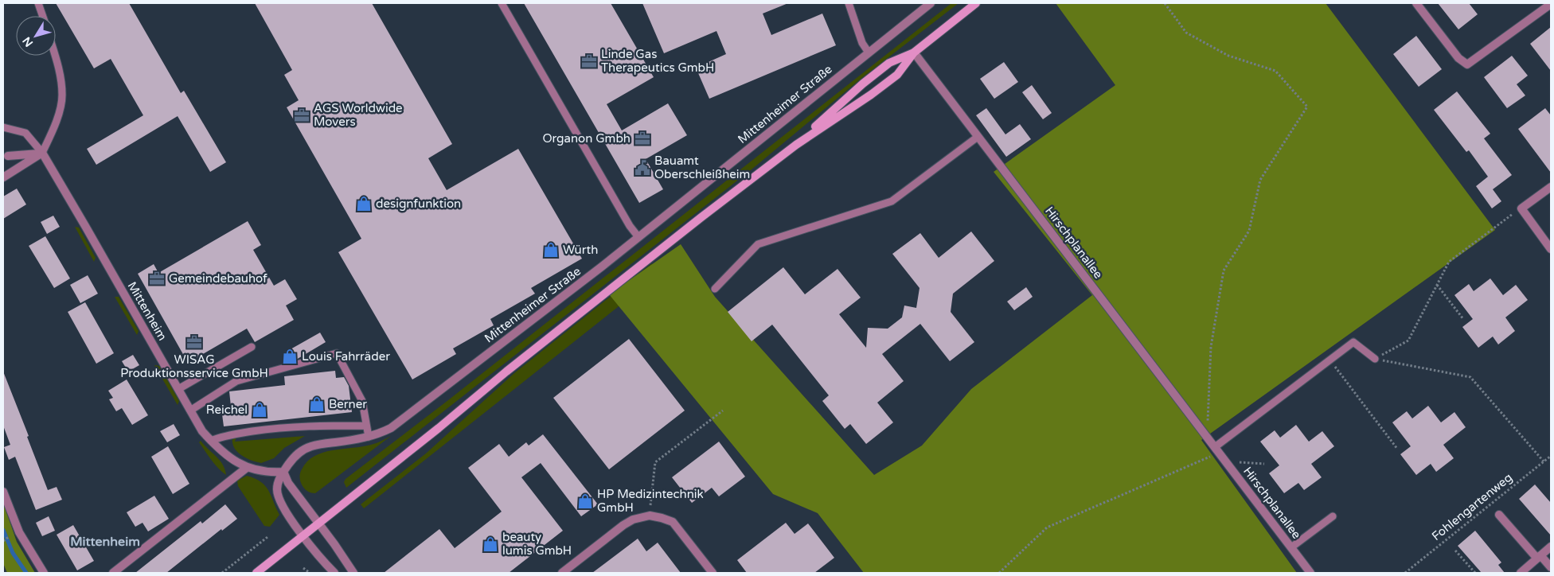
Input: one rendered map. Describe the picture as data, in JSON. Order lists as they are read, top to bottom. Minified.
{"streets":{"street":["Mittenheimer Straße","Hirschplanallee","Mittenheim"],"path":["Fohlengartenweg"]},"crossings":[["Mittenheimer Straße","Mittenheim"]],"districts":["Mittenheim"],"places":{"office":["Linde Gas Therapeutics GmbH","AGS Worldwide Movers","Organon Gmbh","Gemeindebauhof","WISAG Produktionsservice GmbH"],"public building":["Bauamt Oberschleißheim"],"shop":["designfunktion","Würth","Louis Fahrräder","Berner","Reichel","HP Medizintechnik GmbH","beauty lumis GmbH"]},"north":"bottom left"}
